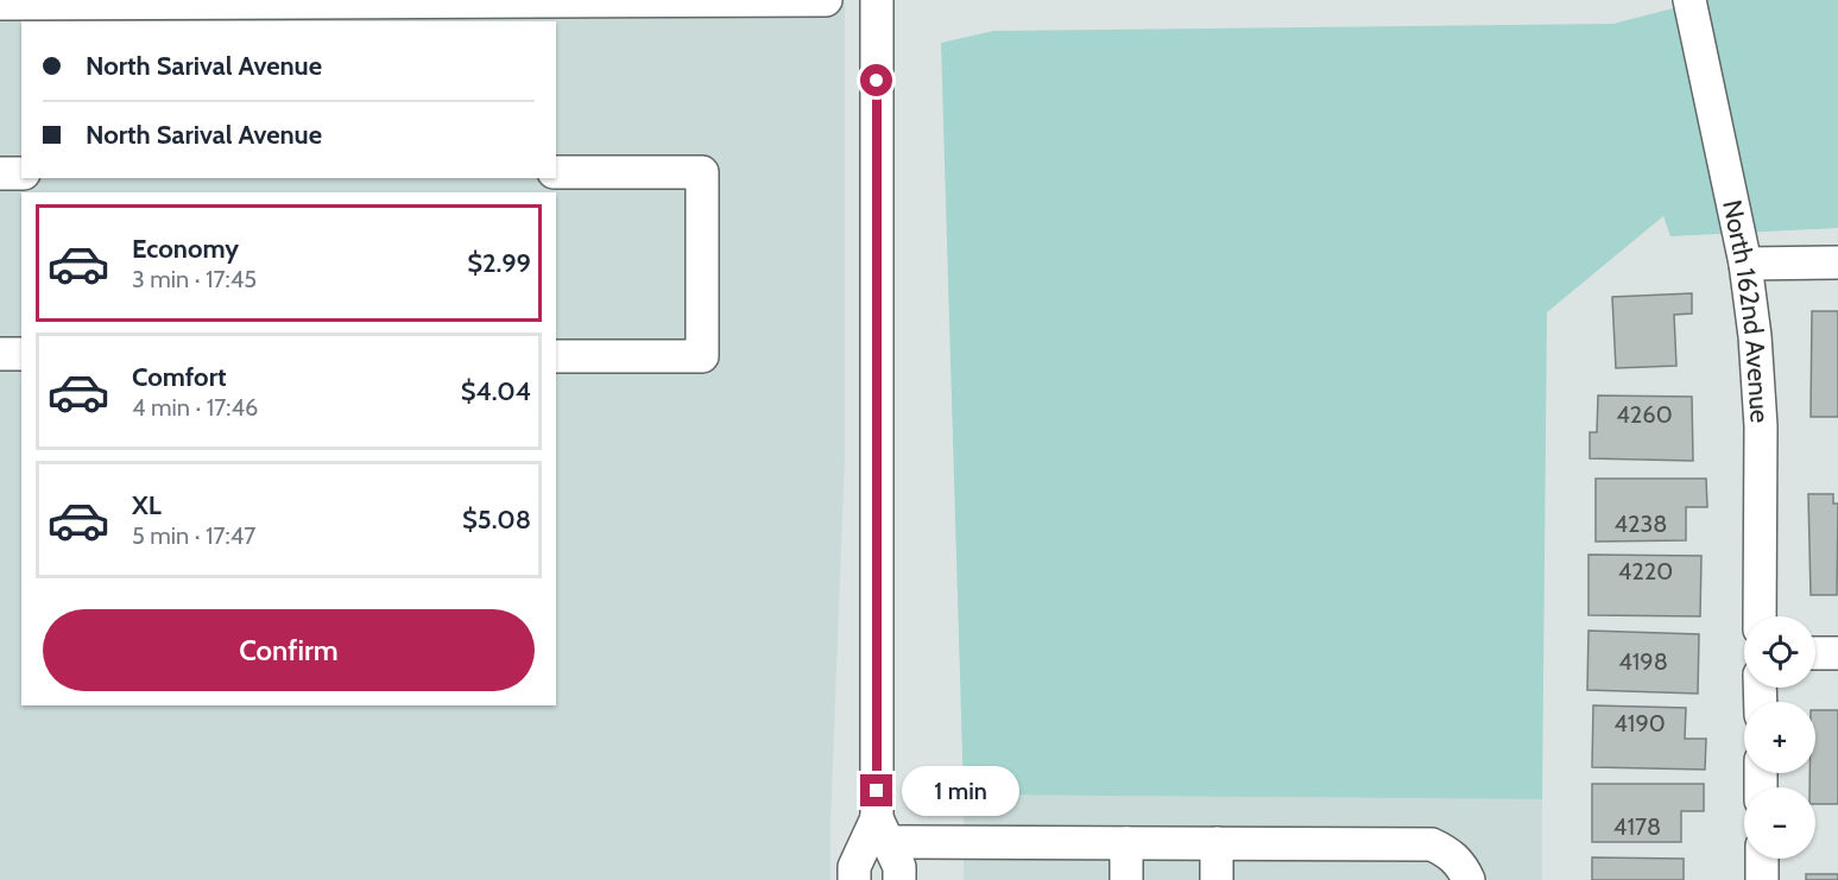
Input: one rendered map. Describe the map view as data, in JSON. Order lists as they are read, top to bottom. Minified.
{"streets":{"street":["North 162nd Avenue"]},"house_numbers":["4260","4238","4220","4198","4190","4178"],"page":{"banner":["North Sarival Avenue","North Sarival Avenue"],"list":[{"name":"Economy","note":"3 min · 17:45","value":"$2.99"},{"name":"Comfort","note":"4 min · 17:46","value":"$4.04"},{"name":"XL","note":"5 min · 17:47","value":"$5.08"}],"buttons":"Confirm","map_buttons":["+","−"],"bubble":"1 min"}}
